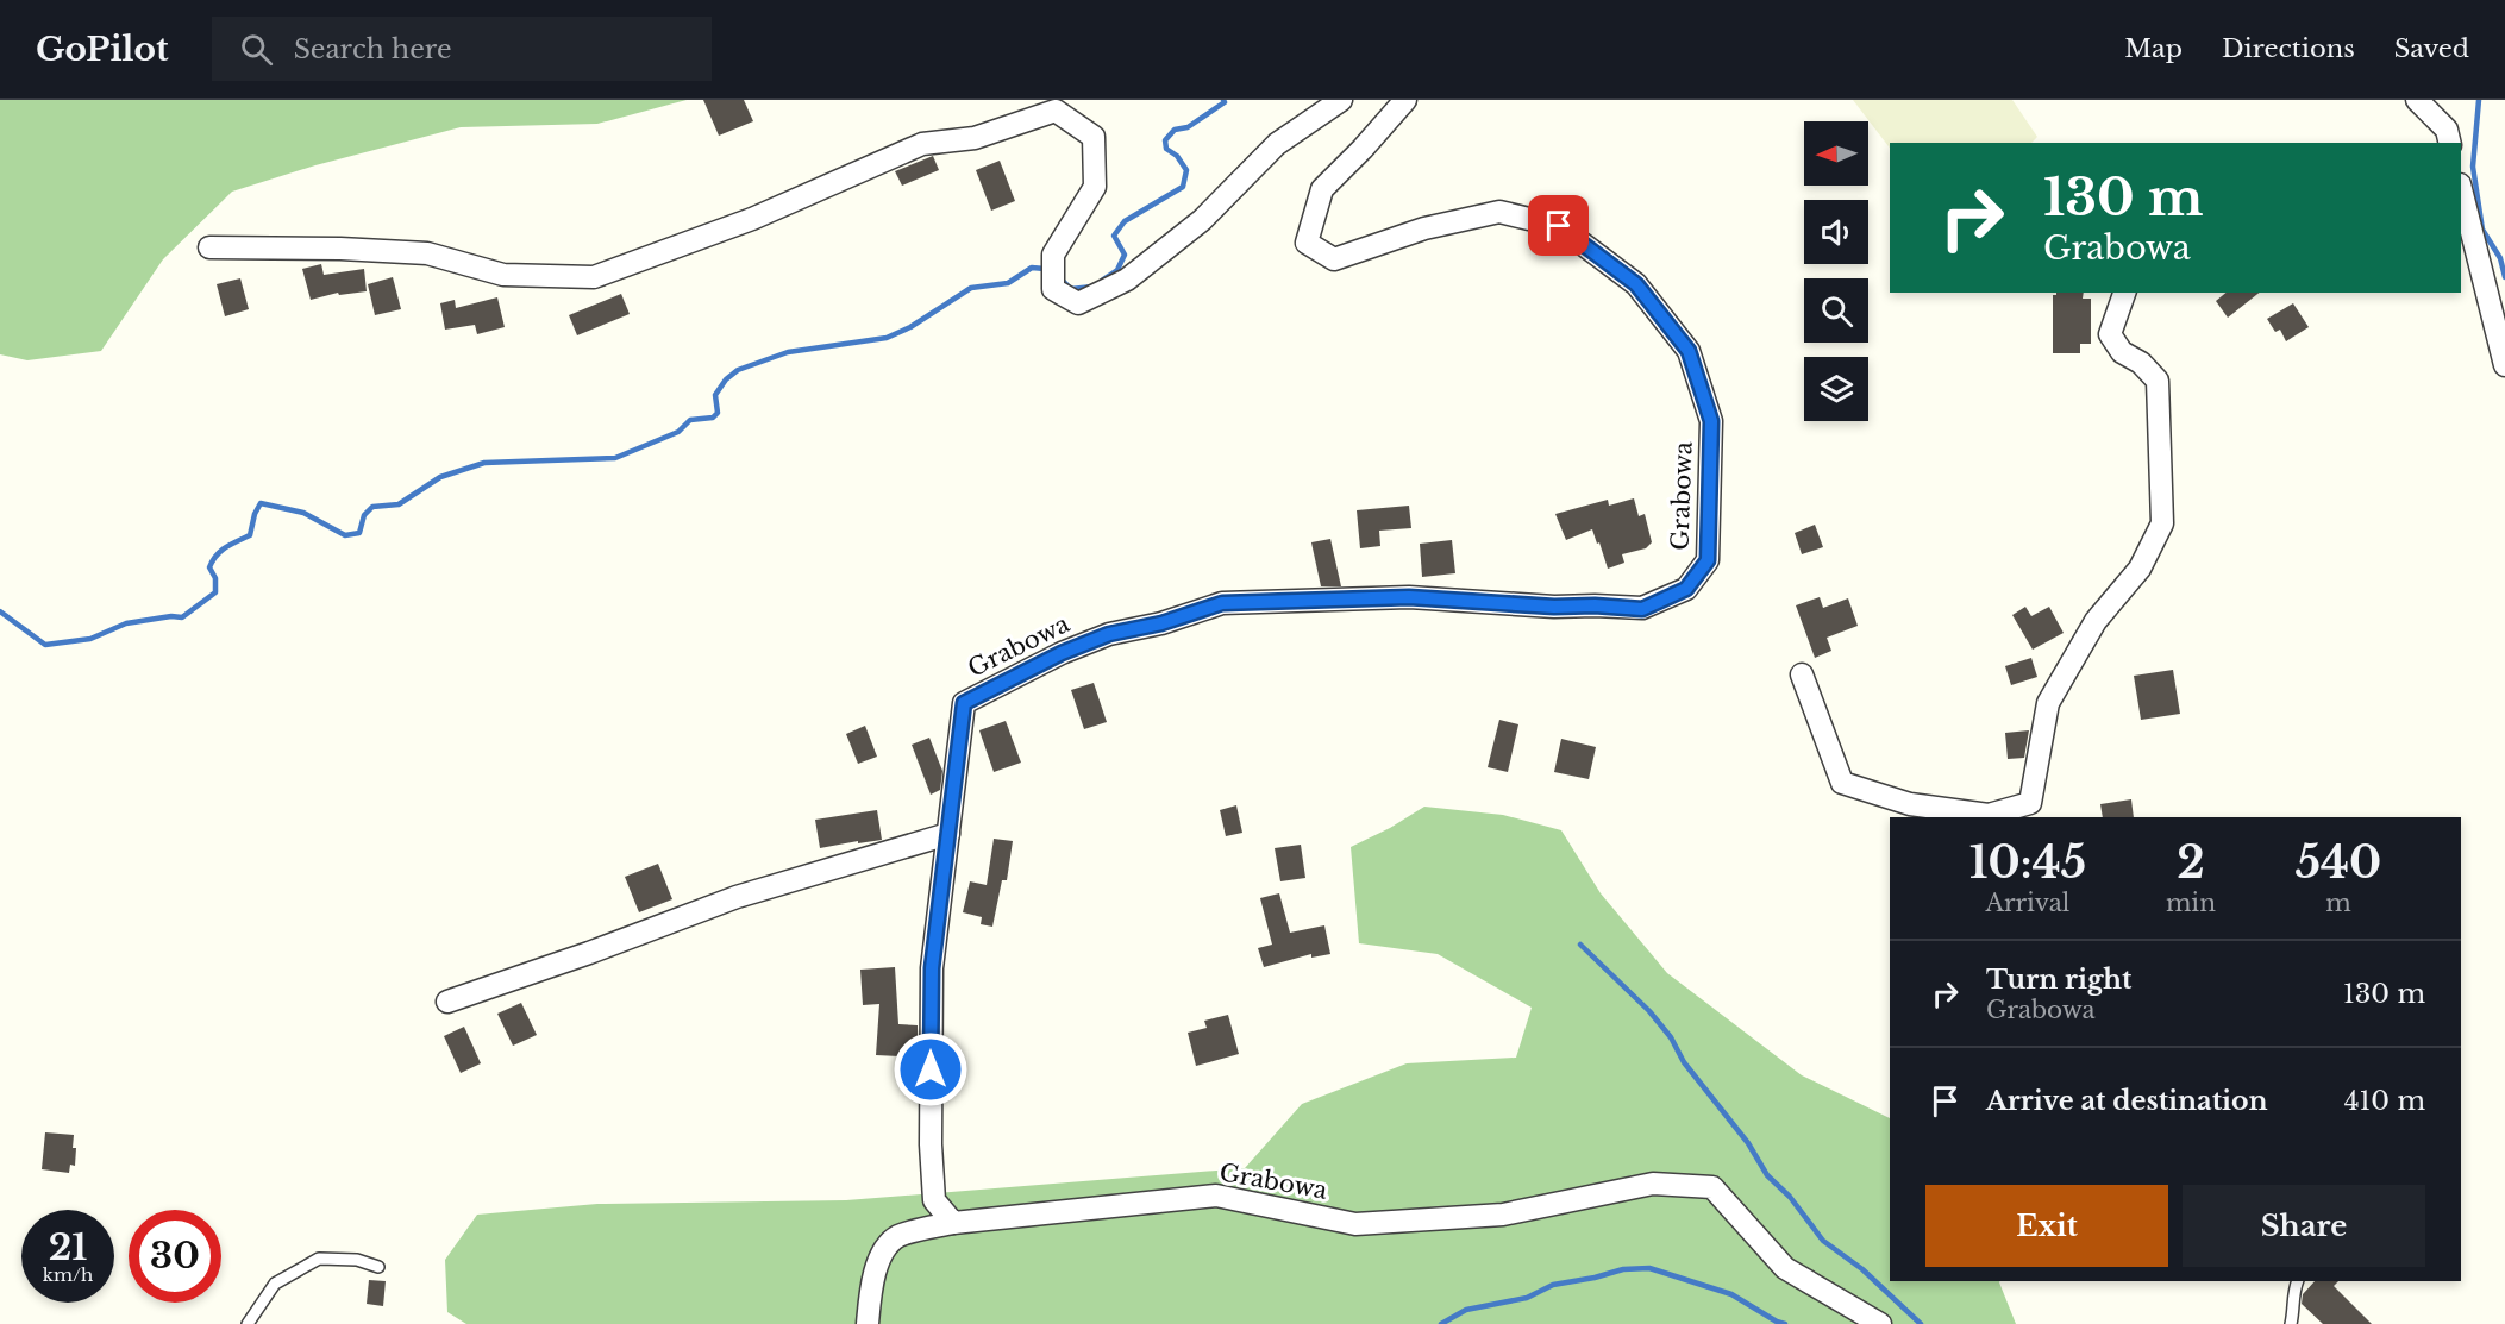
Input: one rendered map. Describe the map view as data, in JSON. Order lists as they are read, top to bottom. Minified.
{"streets":{"street":["Grabowa"]},"north":"left","page":{"header":"GoPilot","search":"Search here","nav":["Map","Directions","Saved"],"turn":["130 m","Grabowa"],"eta":["10:45","Arrival","2","min","540","m"],"list":[{"name":"Turn right","note":"Grabowa","value":"130 m"},{"name":"Arrive at destination","value":"410 m"}],"buttons":["Exit","Share"],"speed":"21 km/h","limit":"30"}}
